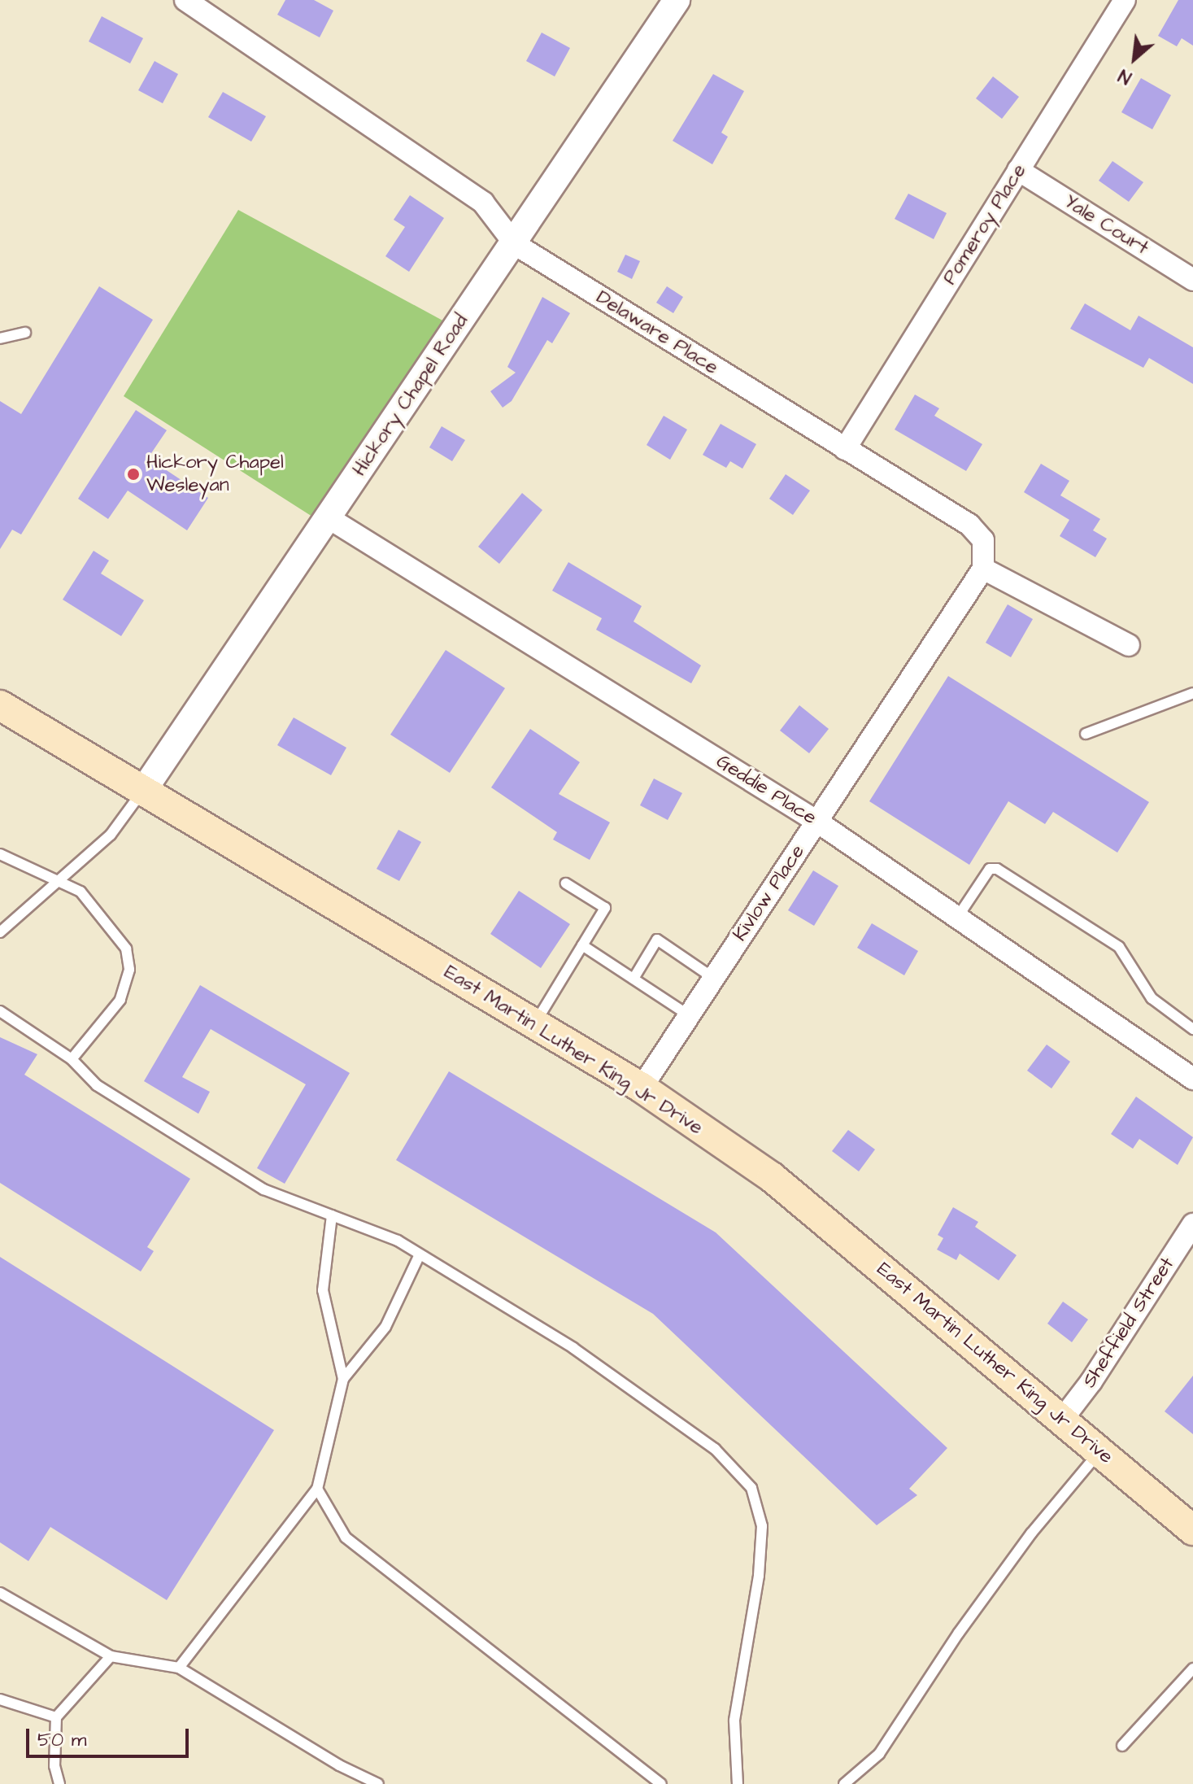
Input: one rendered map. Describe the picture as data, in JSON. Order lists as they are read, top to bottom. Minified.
{"streets":{"main road":["East Martin Luther King Jr Drive"],"street":["Pomeroy Place","Yale Court","Delaware Place","Hickory Chapel Road","Geddie Place","Kivlow Place","Sheffield Street"]},"crossings":[["Pomeroy Place","Yale Court"],["Pomeroy Place","Delaware Place"],["Delaware Place","Hickory Chapel Road"],["Delaware Place","Kivlow Place"],["Hickory Chapel Road","Geddie Place"],["Hickory Chapel Road","East Martin Luther King Jr Drive"],["Geddie Place","Kivlow Place"],["Kivlow Place","East Martin Luther King Jr Drive"],["East Martin Luther King Jr Drive","Sheffield Street"]],"places":["Hickory Chapel Wesleyan"],"scale_bar":"50 m","north":"bottom left"}
